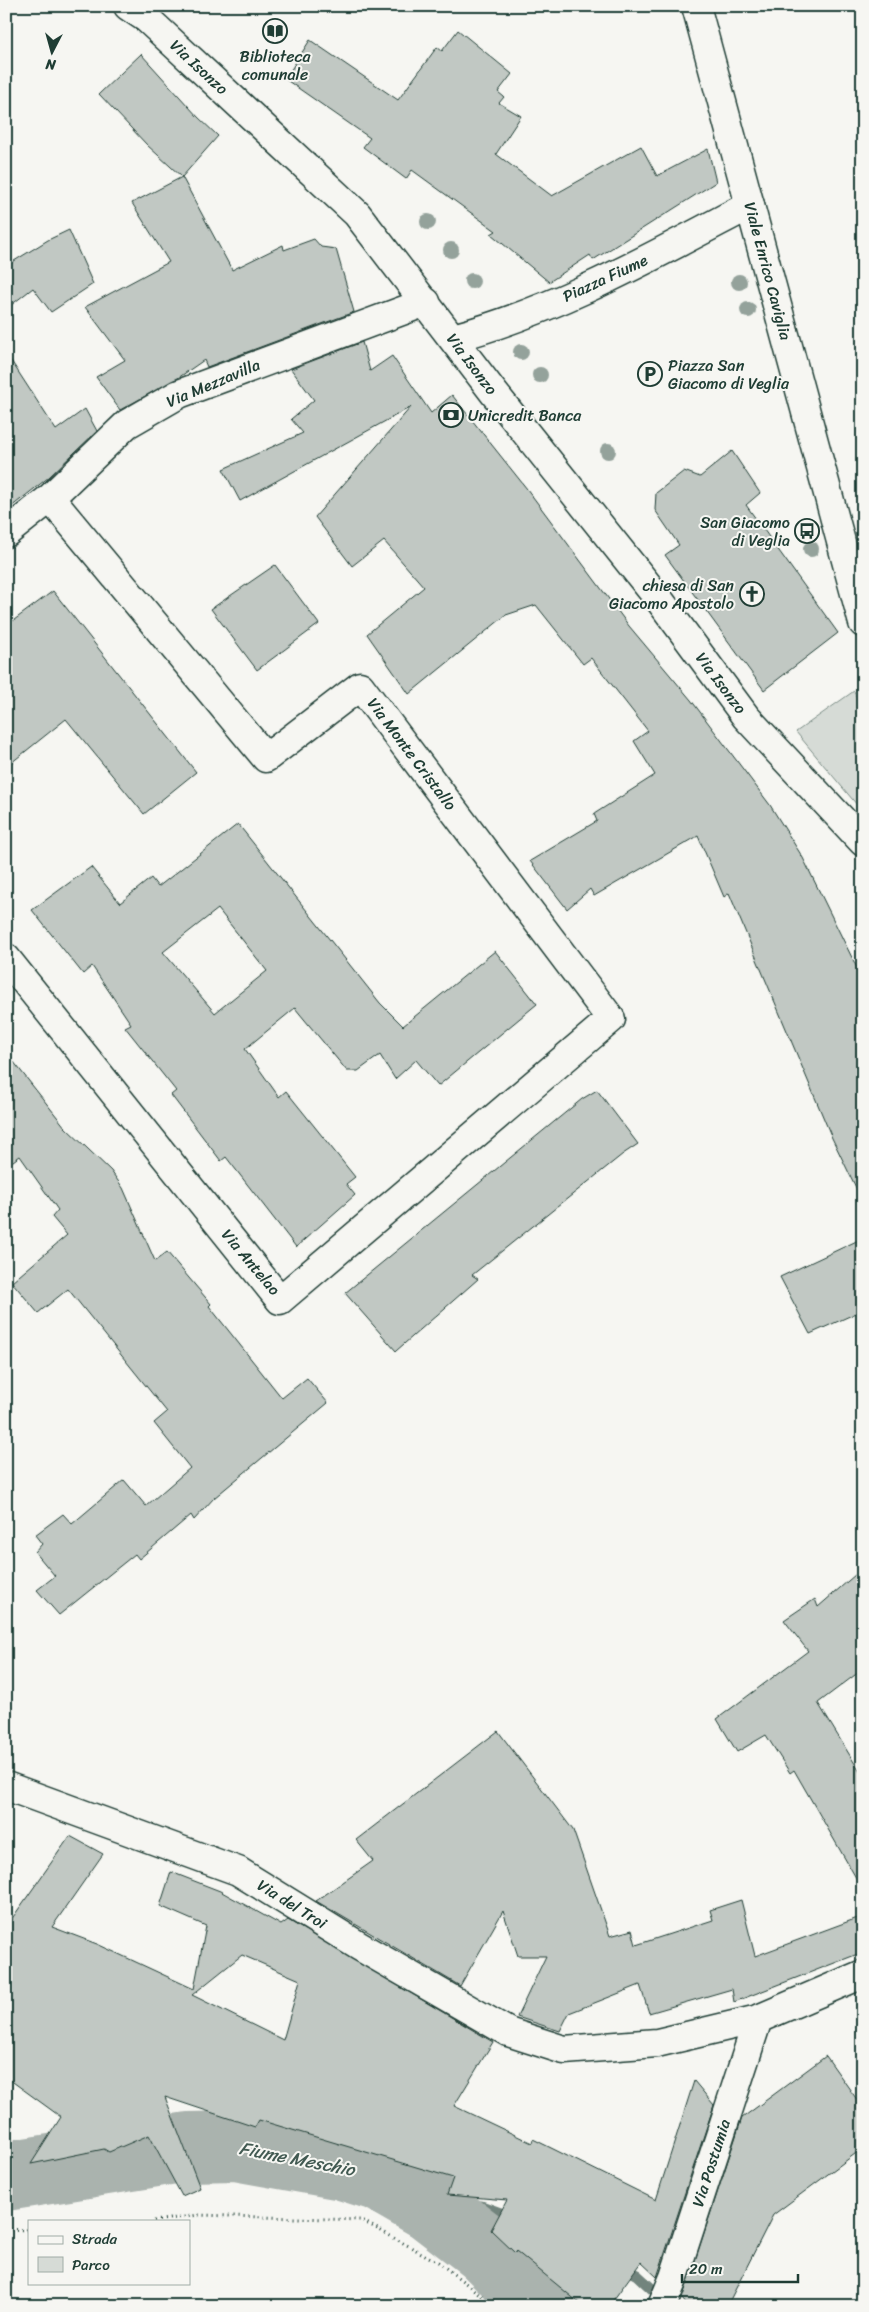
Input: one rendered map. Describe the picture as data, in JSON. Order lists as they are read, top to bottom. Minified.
{"streets":{"street":["Via Isonzo","Viale Enrico Caviglia","Piazza Fiume","Via Mezzavilla","Via Monte Cristallo","Via Antelao","Via del Troi","Via Postumia"]},"crossings":[["Via Isonzo","Piazza Fiume"],["Via Isonzo","Via Mezzavilla"],["Viale Enrico Caviglia","Piazza Fiume"],["Via Mezzavilla","Via Monte Cristallo"],["Via Monte Cristallo","Via Antelao"],["Via del Troi","Via Postumia"]],"water":["Fiume Meschio"],"places":{"library":["Biblioteca comunale"],"parking":["Piazza San Giacomo di Veglia"],"bank":["Unicredit Banca"],"bus stop":["San Giacomo di Veglia"],"church":["chiesa di San Giacomo Apostolo"]},"legend":["Strada","Parco"],"scale_bar":"20 m","north":"bottom"}
